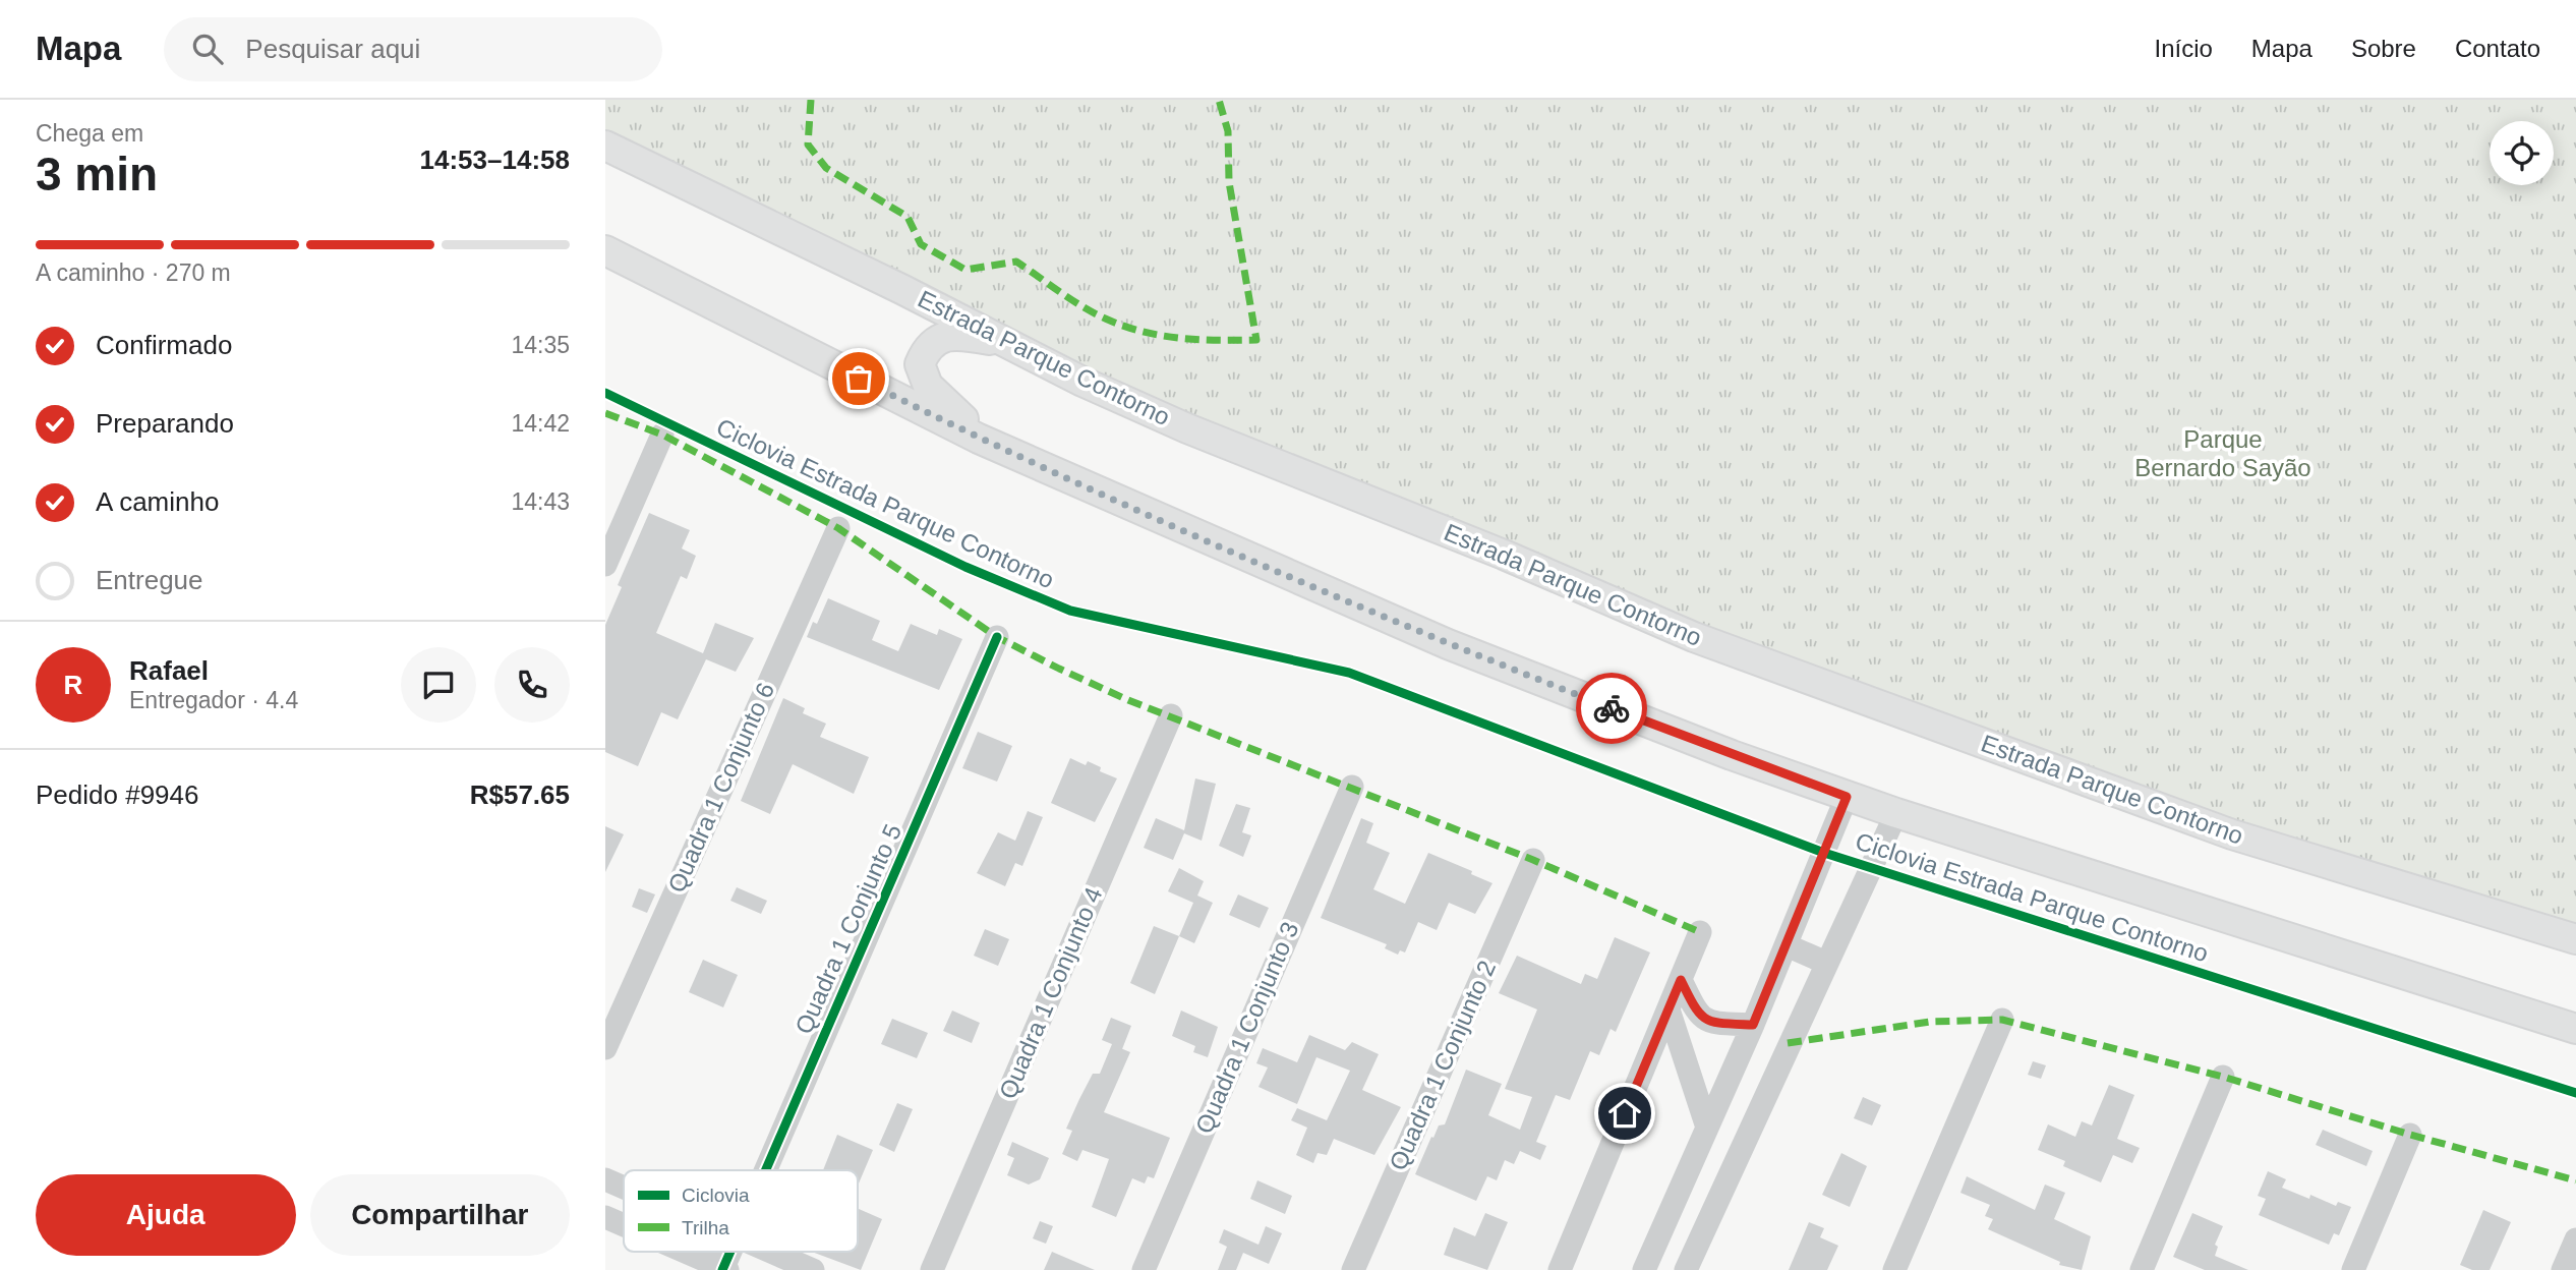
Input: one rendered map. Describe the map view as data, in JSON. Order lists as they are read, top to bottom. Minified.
{"streets":{"main road":["Estrada Parque Contorno"],"street":["Quadra 1 Conjunto 6","Quadra 1 Conjunto 5","Quadra 1 Conjunto 4","Quadra 1 Conjunto 3","Quadra 1 Conjunto 2"],"cycle path":["Ciclovia Estrada Parque Contorno"]},"parks":["Parque Bernardo Sayão"],"legend":["Ciclovia","Trilha"],"page":{"header":"Mapa","search":"Pesquisar aqui","nav":["Início","Mapa","Sobre","Contato"],"heading":["3 min","Chega em","14:53–14:58"],"panel":["Rafael","Entregador · 4.4","Pedido #9946","R$57.65"],"bar":"A caminho · 270 m","list":[["Confirmado","14:35"],["Preparando","14:42"],["A caminho","14:43"],"Entregue"],"round":"R","buttons":["Ajuda","Compartilhar"]}}
